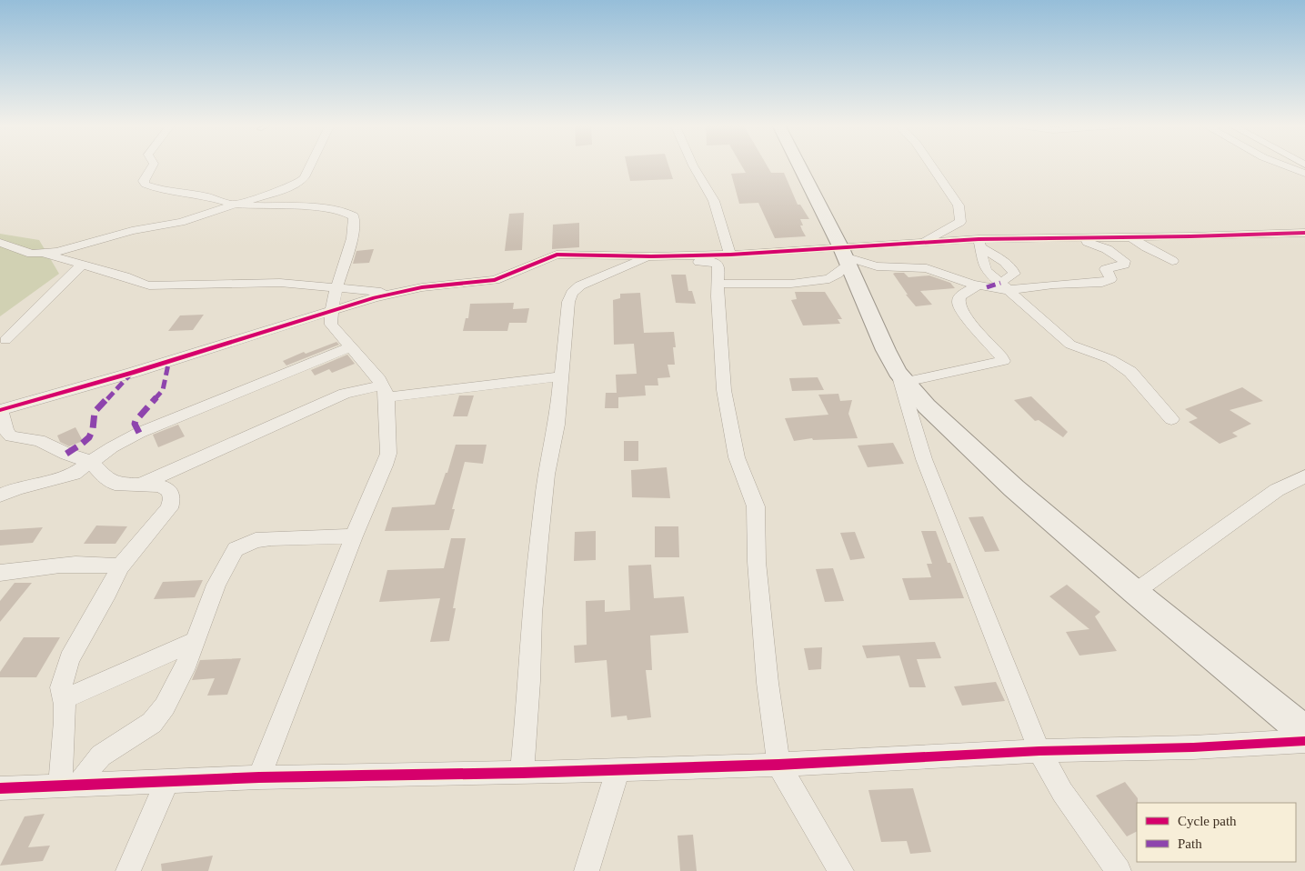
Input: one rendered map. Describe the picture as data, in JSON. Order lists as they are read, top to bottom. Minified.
{"legend":["Cycle path","Path"]}
